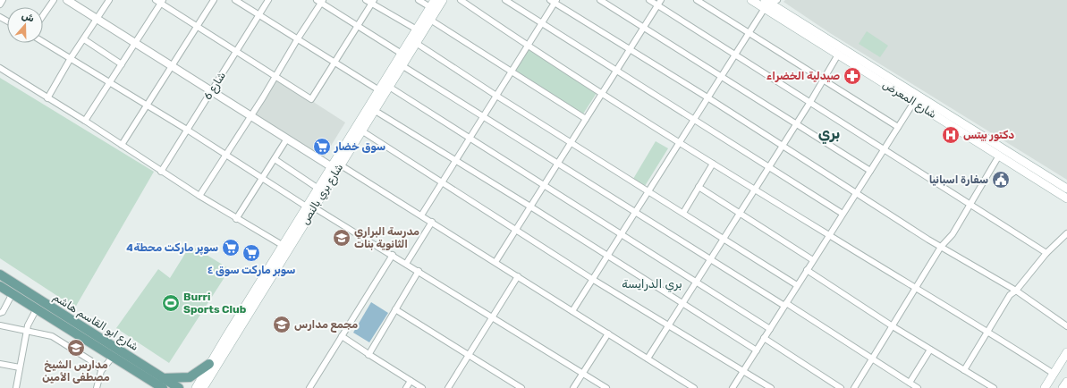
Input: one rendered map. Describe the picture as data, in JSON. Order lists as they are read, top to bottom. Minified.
{"streets":{"main road":["شارع المعرض","شارع بري بالنص","شارع ابو القاسم هاشم"],"street":["شارع 6"]},"districts":["بري","بري الدرايسة"],"places":{"pharmacy":["صيدلية الخضراء"],"hospital":["دكتور بيتس"],"supermarket":["سوق خضار","سوپر مارکت محطة4","سوبر ماركت سوق ٤"],"public building":["سفارة اسبانيا"],"school or university":["مدرسة البراري الثانوية بنات","مجمع مدارس","مدارس الشيخ مصطفى الأمين"],"sports":["Burri Sports Club"]},"north":"top"}
